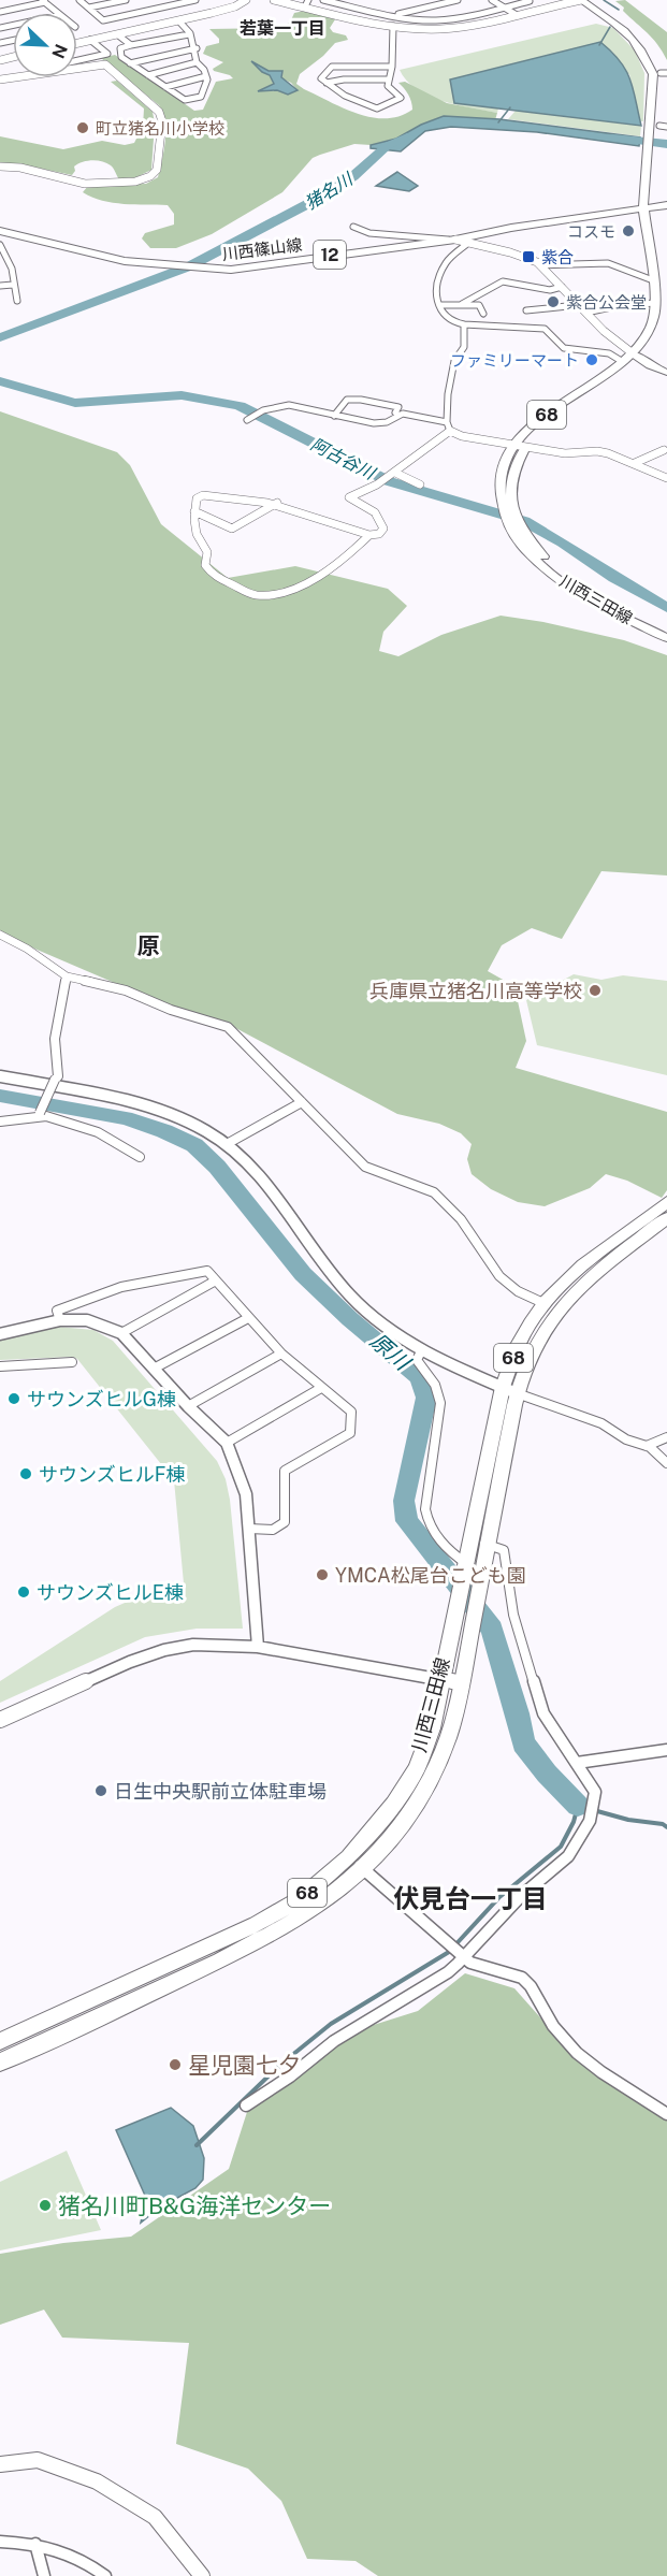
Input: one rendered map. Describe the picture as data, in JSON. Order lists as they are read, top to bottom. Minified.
{"streets":{"main road":["川西篠山線","12","68","川西三田線"]},"crossings":[["川西篠山線","川西三田線"]],"districts":["若葉一丁目","原","伏見台一丁目"],"water":["猪名川","阿古谷川","原川"],"places":{"other":["町立猪名川小学校","コスモ","紫合公会堂","ファミリーマート","兵庫県立猪名川高等学校","サウンズヒルG棟","サウンズヒルF棟","YMCA松尾台こども園","サウンズヒルE棟","日生中央駅前立体駐車場","星児園七夕","猪名川町B&G海洋センター"],"transit":["紫合"]},"north":"bottom right"}
